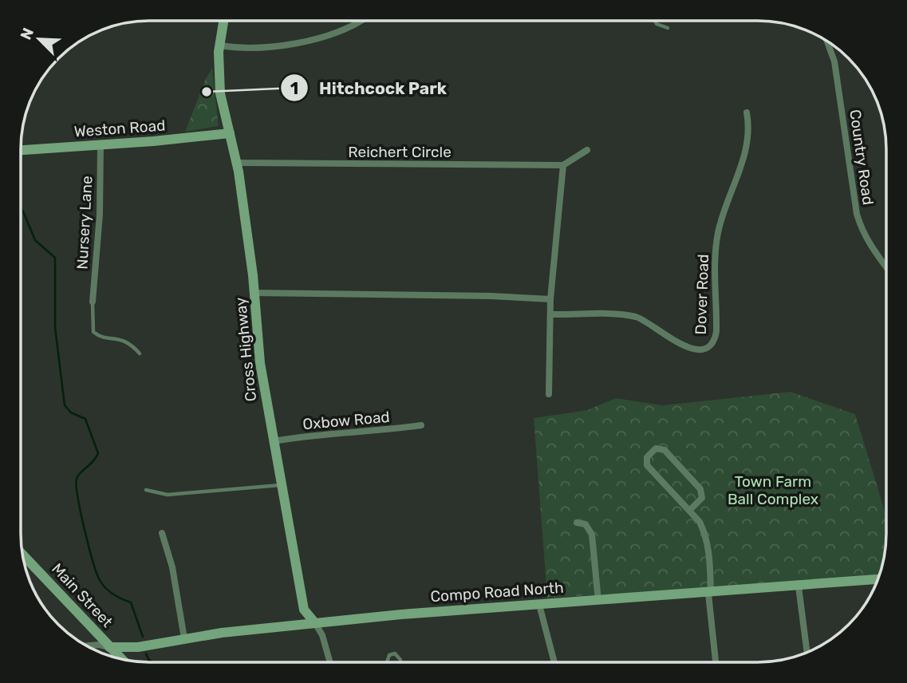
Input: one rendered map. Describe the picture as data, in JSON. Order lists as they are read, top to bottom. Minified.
{"streets":{"main road":["Weston Road","Cross Highway","Compo Road North","Main Street"],"street":["Reichert Circle","Country Road","Nursery Lane","Dover Road","Oxbow Road"]},"crossings":[["Weston Road","Nursery Lane"],["Weston Road","Cross Highway"],["Reichert Circle","Cross Highway"],["Cross Highway","Oxbow Road"],["Cross Highway","Compo Road North"],["Compo Road North","Main Street"]],"parks":["Town Farm Ball Complex"],"places":["Hitchcock Park"],"north":"top left"}
